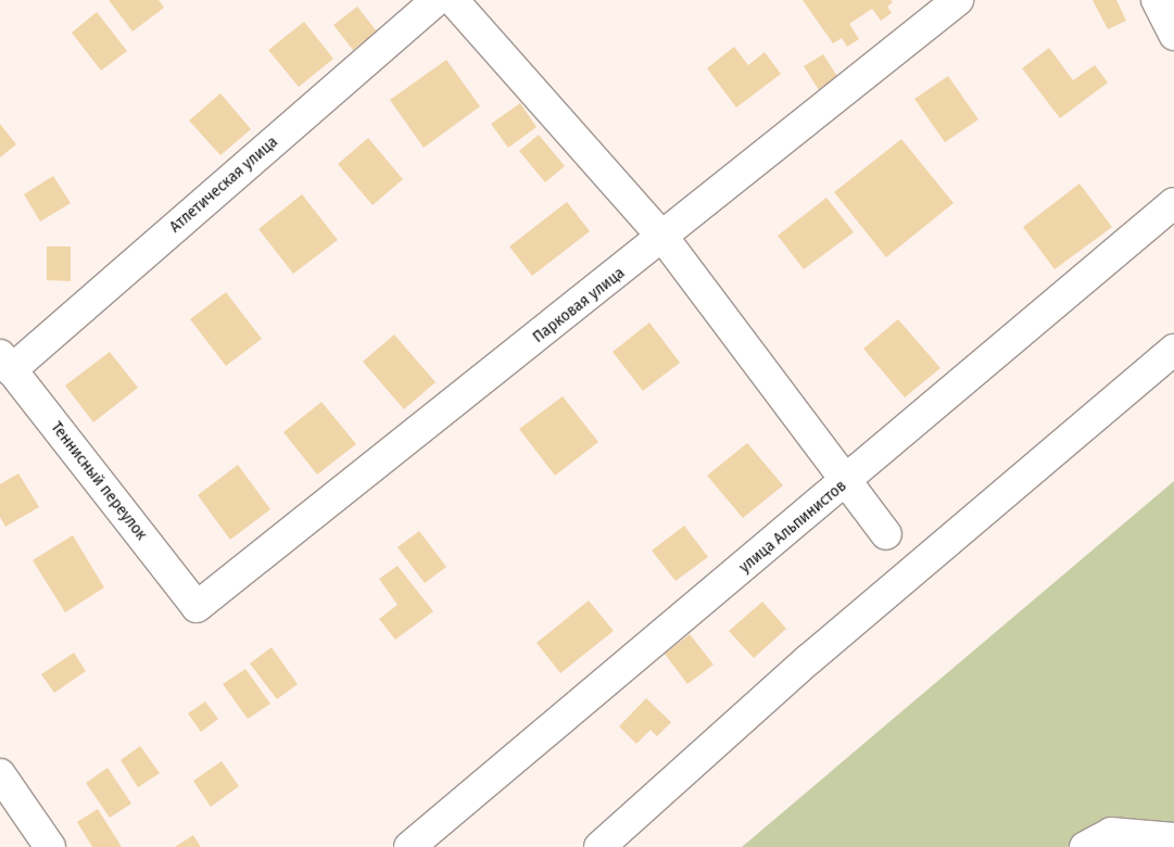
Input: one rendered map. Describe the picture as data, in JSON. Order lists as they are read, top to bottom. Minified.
{"streets":{"street":["Атлетическая улица","Парковая улица","Теннисный переулок","улица Альпинистов"]},"crossings":[["Атлетическая улица","Теннисный переулок"],["Парковая улица","Теннисный переулок"]]}
